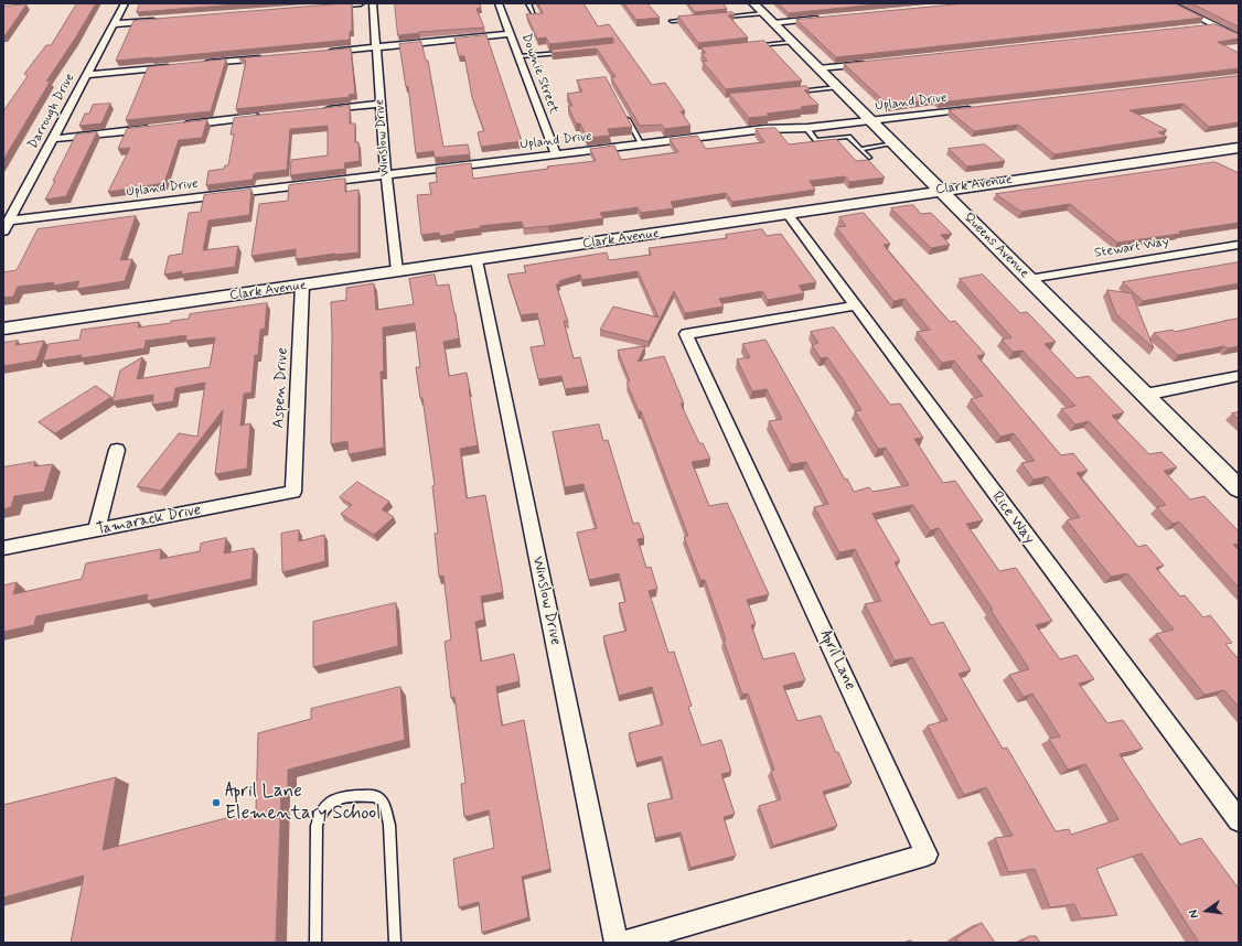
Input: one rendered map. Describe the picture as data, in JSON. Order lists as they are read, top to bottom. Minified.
{"streets":{"street":["Downie Street","Upland Drive","Darrough Drive","Winslow Drive","Clark Avenue","Queens Avenue","Stewart Way","Aspen Drive","Rice Way","Tamarack Drive","April Lane"]},"crossings":[["Downie Street","Upland Drive"],["Upland Drive","Darrough Drive"],["Upland Drive","Winslow Drive"],["Upland Drive","Queens Avenue"],["Winslow Drive","Clark Avenue"],["Clark Avenue","Queens Avenue"],["Clark Avenue","Aspen Drive"],["Clark Avenue","Rice Way"],["Queens Avenue","Stewart Way"],["Aspen Drive","Tamarack Drive"],["Rice Way","April Lane"]],"places":["April Lane Elementary School"],"north":"left"}
